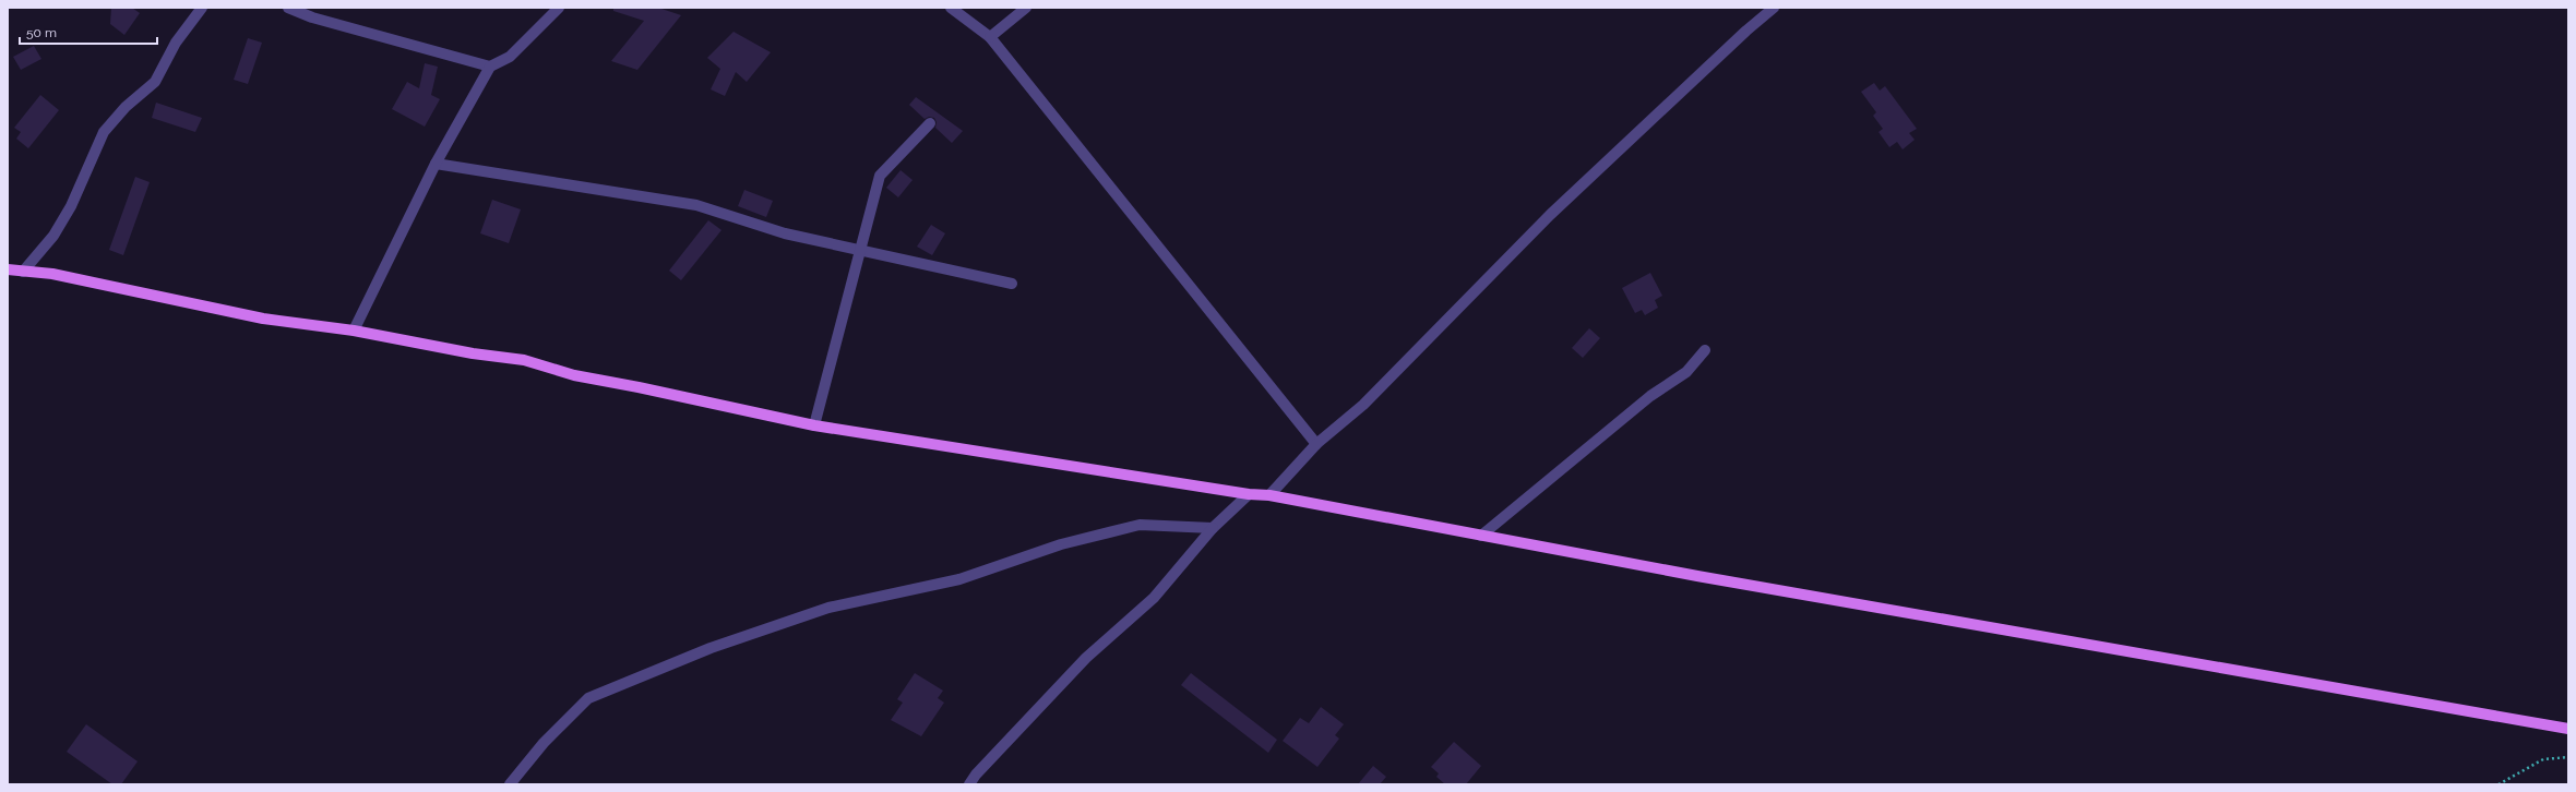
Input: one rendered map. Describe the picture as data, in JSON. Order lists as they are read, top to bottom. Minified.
{"scale_bar":"50 m"}
